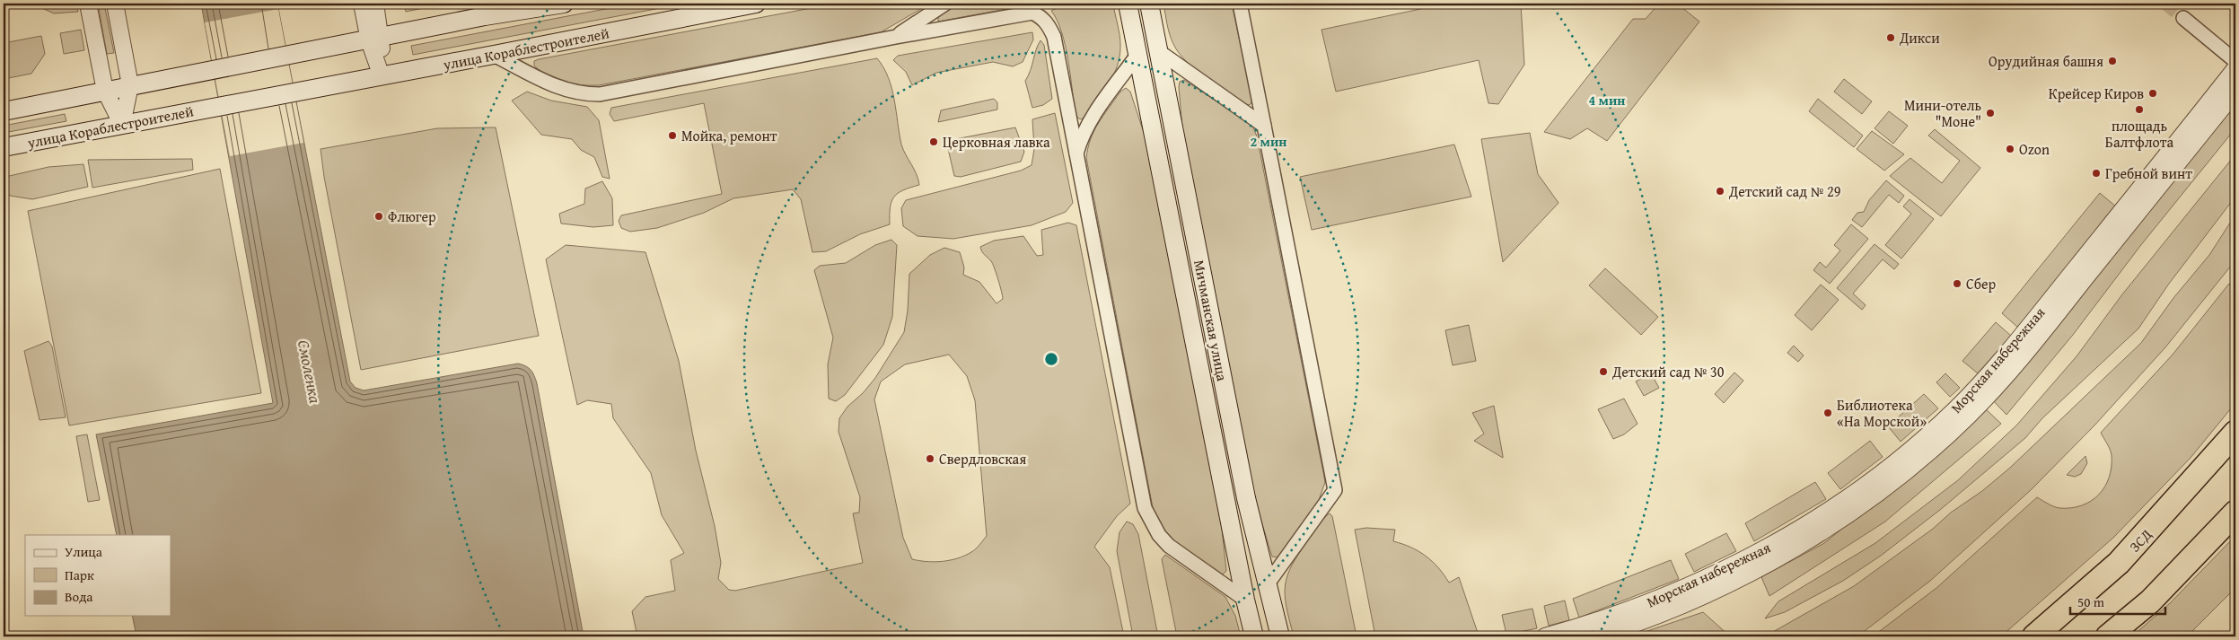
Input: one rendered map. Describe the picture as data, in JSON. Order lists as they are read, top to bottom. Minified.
{"streets":{"highway":["ЗСД"],"main road":["улица Кораблестроителей","Мичманская улица"],"street":["Морская набережная"]},"water":["Смоленка"],"places":["Дикси","Орудийная башня","Крейсер Киров","площадь Балтфлота","Мини-отель \"Моне\"","Мойка, ремонт","Церковная лавка","Ozon","Гребной винт","Детский сад № 29","Флюгер","Сбер","Детский сад № 30","Библиотека «На Морской»","Свердловская"],"legend":["Улица","Парк","Вода"],"scale_bar":"50 m","rings":["4 мин","2 мин"]}
